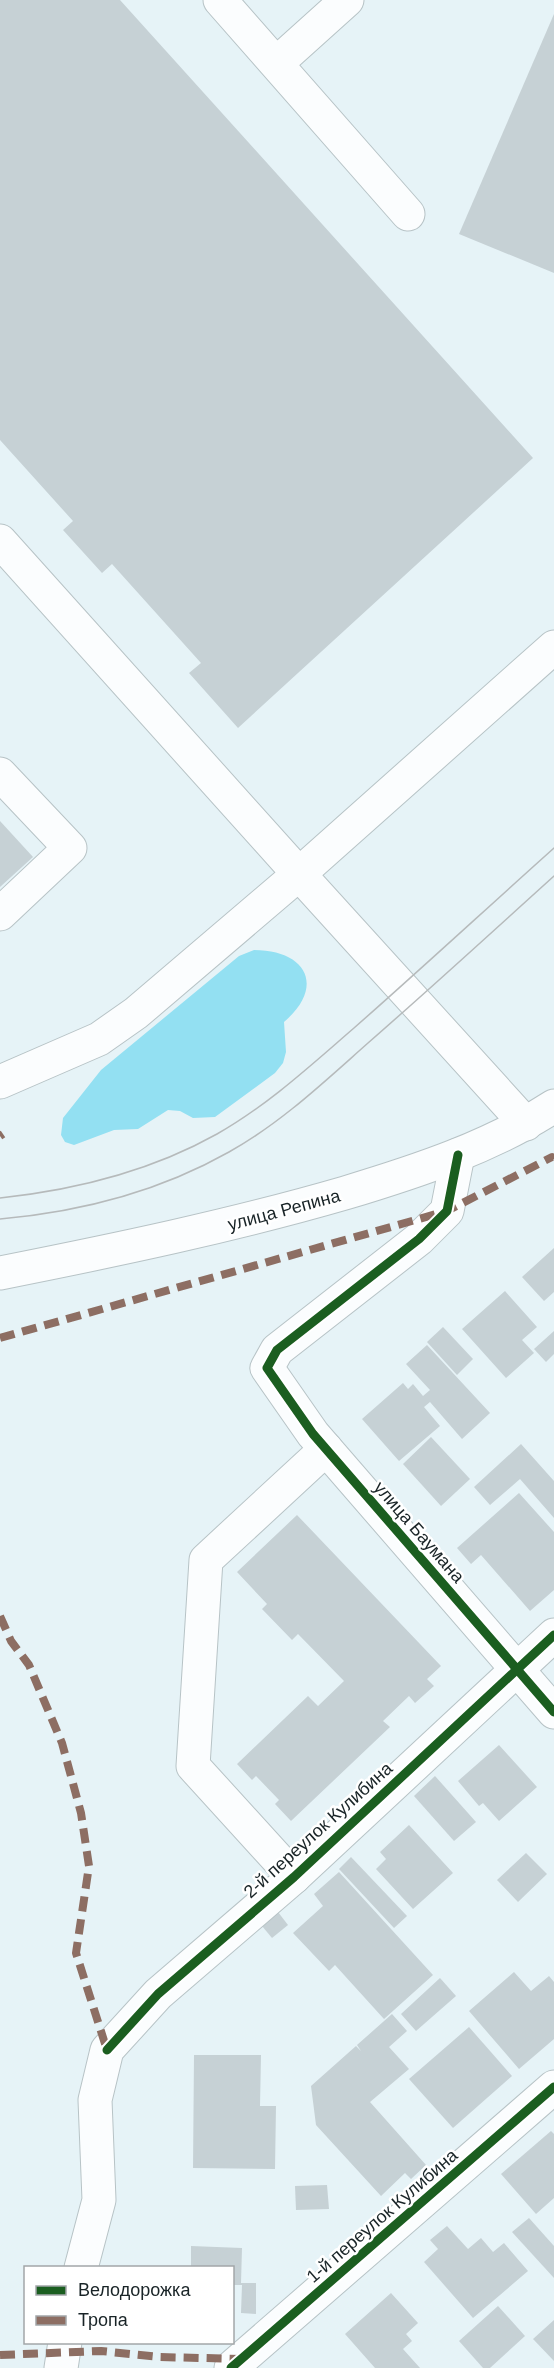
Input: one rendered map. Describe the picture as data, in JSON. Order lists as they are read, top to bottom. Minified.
{"streets":{"street":["улица Репина","улица Баумана","2-й переулок Кулибина","1-й переулок Кулибина"]},"crossings":[["улица Репина","улица Баумана"],["улица Баумана","2-й переулок Кулибина"]],"legend":["Велодорожка","Тропа"]}
